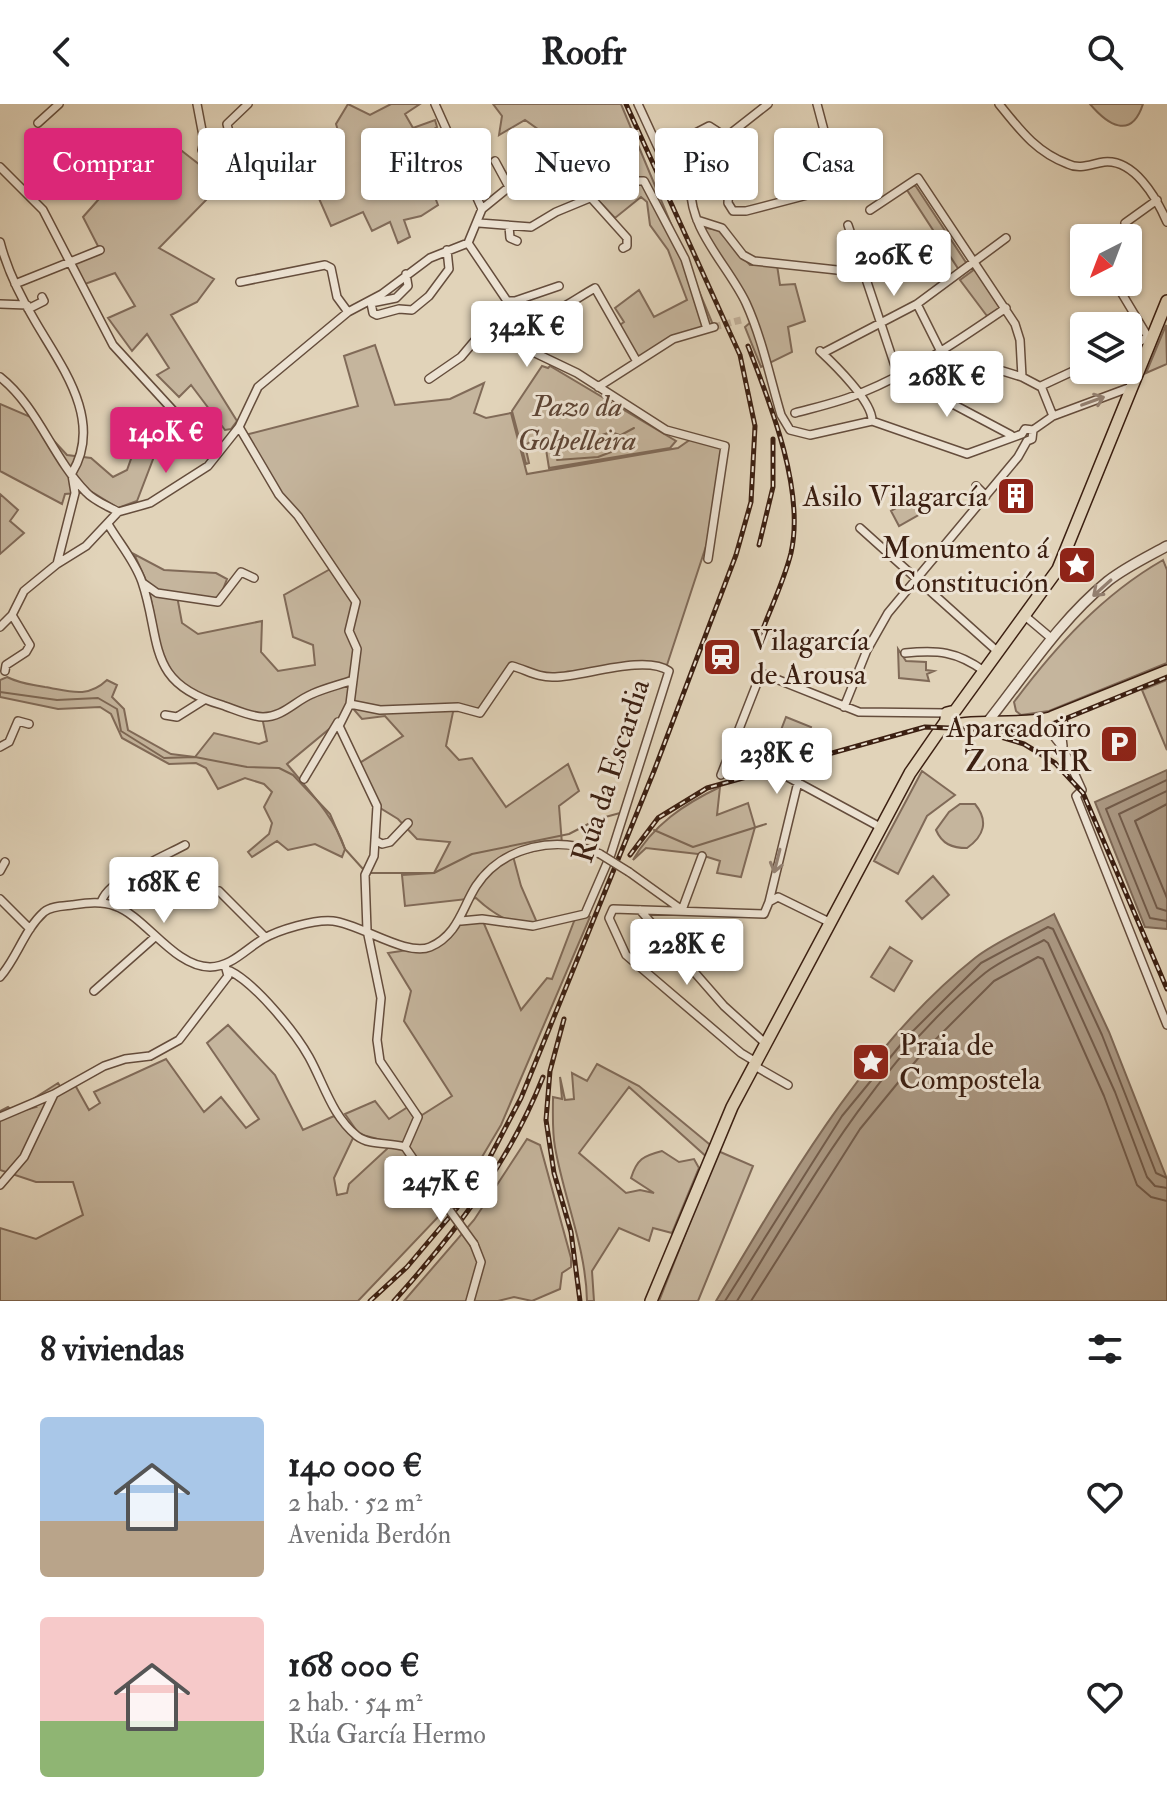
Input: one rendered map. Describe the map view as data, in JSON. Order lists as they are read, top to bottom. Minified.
{"streets":{"street":["Rúa da Escardia"]},"parks":["Pazo da Golpelleira"],"places":{"building":["Asilo Vilagarcía"],"place":["Monumento á Constitución","Praia de Compostela"],"station":["Vilagarcía de Arousa"],"parking":["Aparcadoiro Zona TIR"]},"north":"bottom left","page":{"header":"Roofr","chip":["Comprar","Alquilar","Filtros","Nuevo","Piso","Casa"],"price":["206K €","342K €","268K €","140K €","238K €","168K €","228K €","247K €"],"heading":"8 viviendas","list":[{"name":"140 000 €","note":"2 hab. · 52 m² · Avenida Berdón"},{"name":"168 000 €","note":"2 hab. · 54 m² · Rúa García Hermo"}]}}
